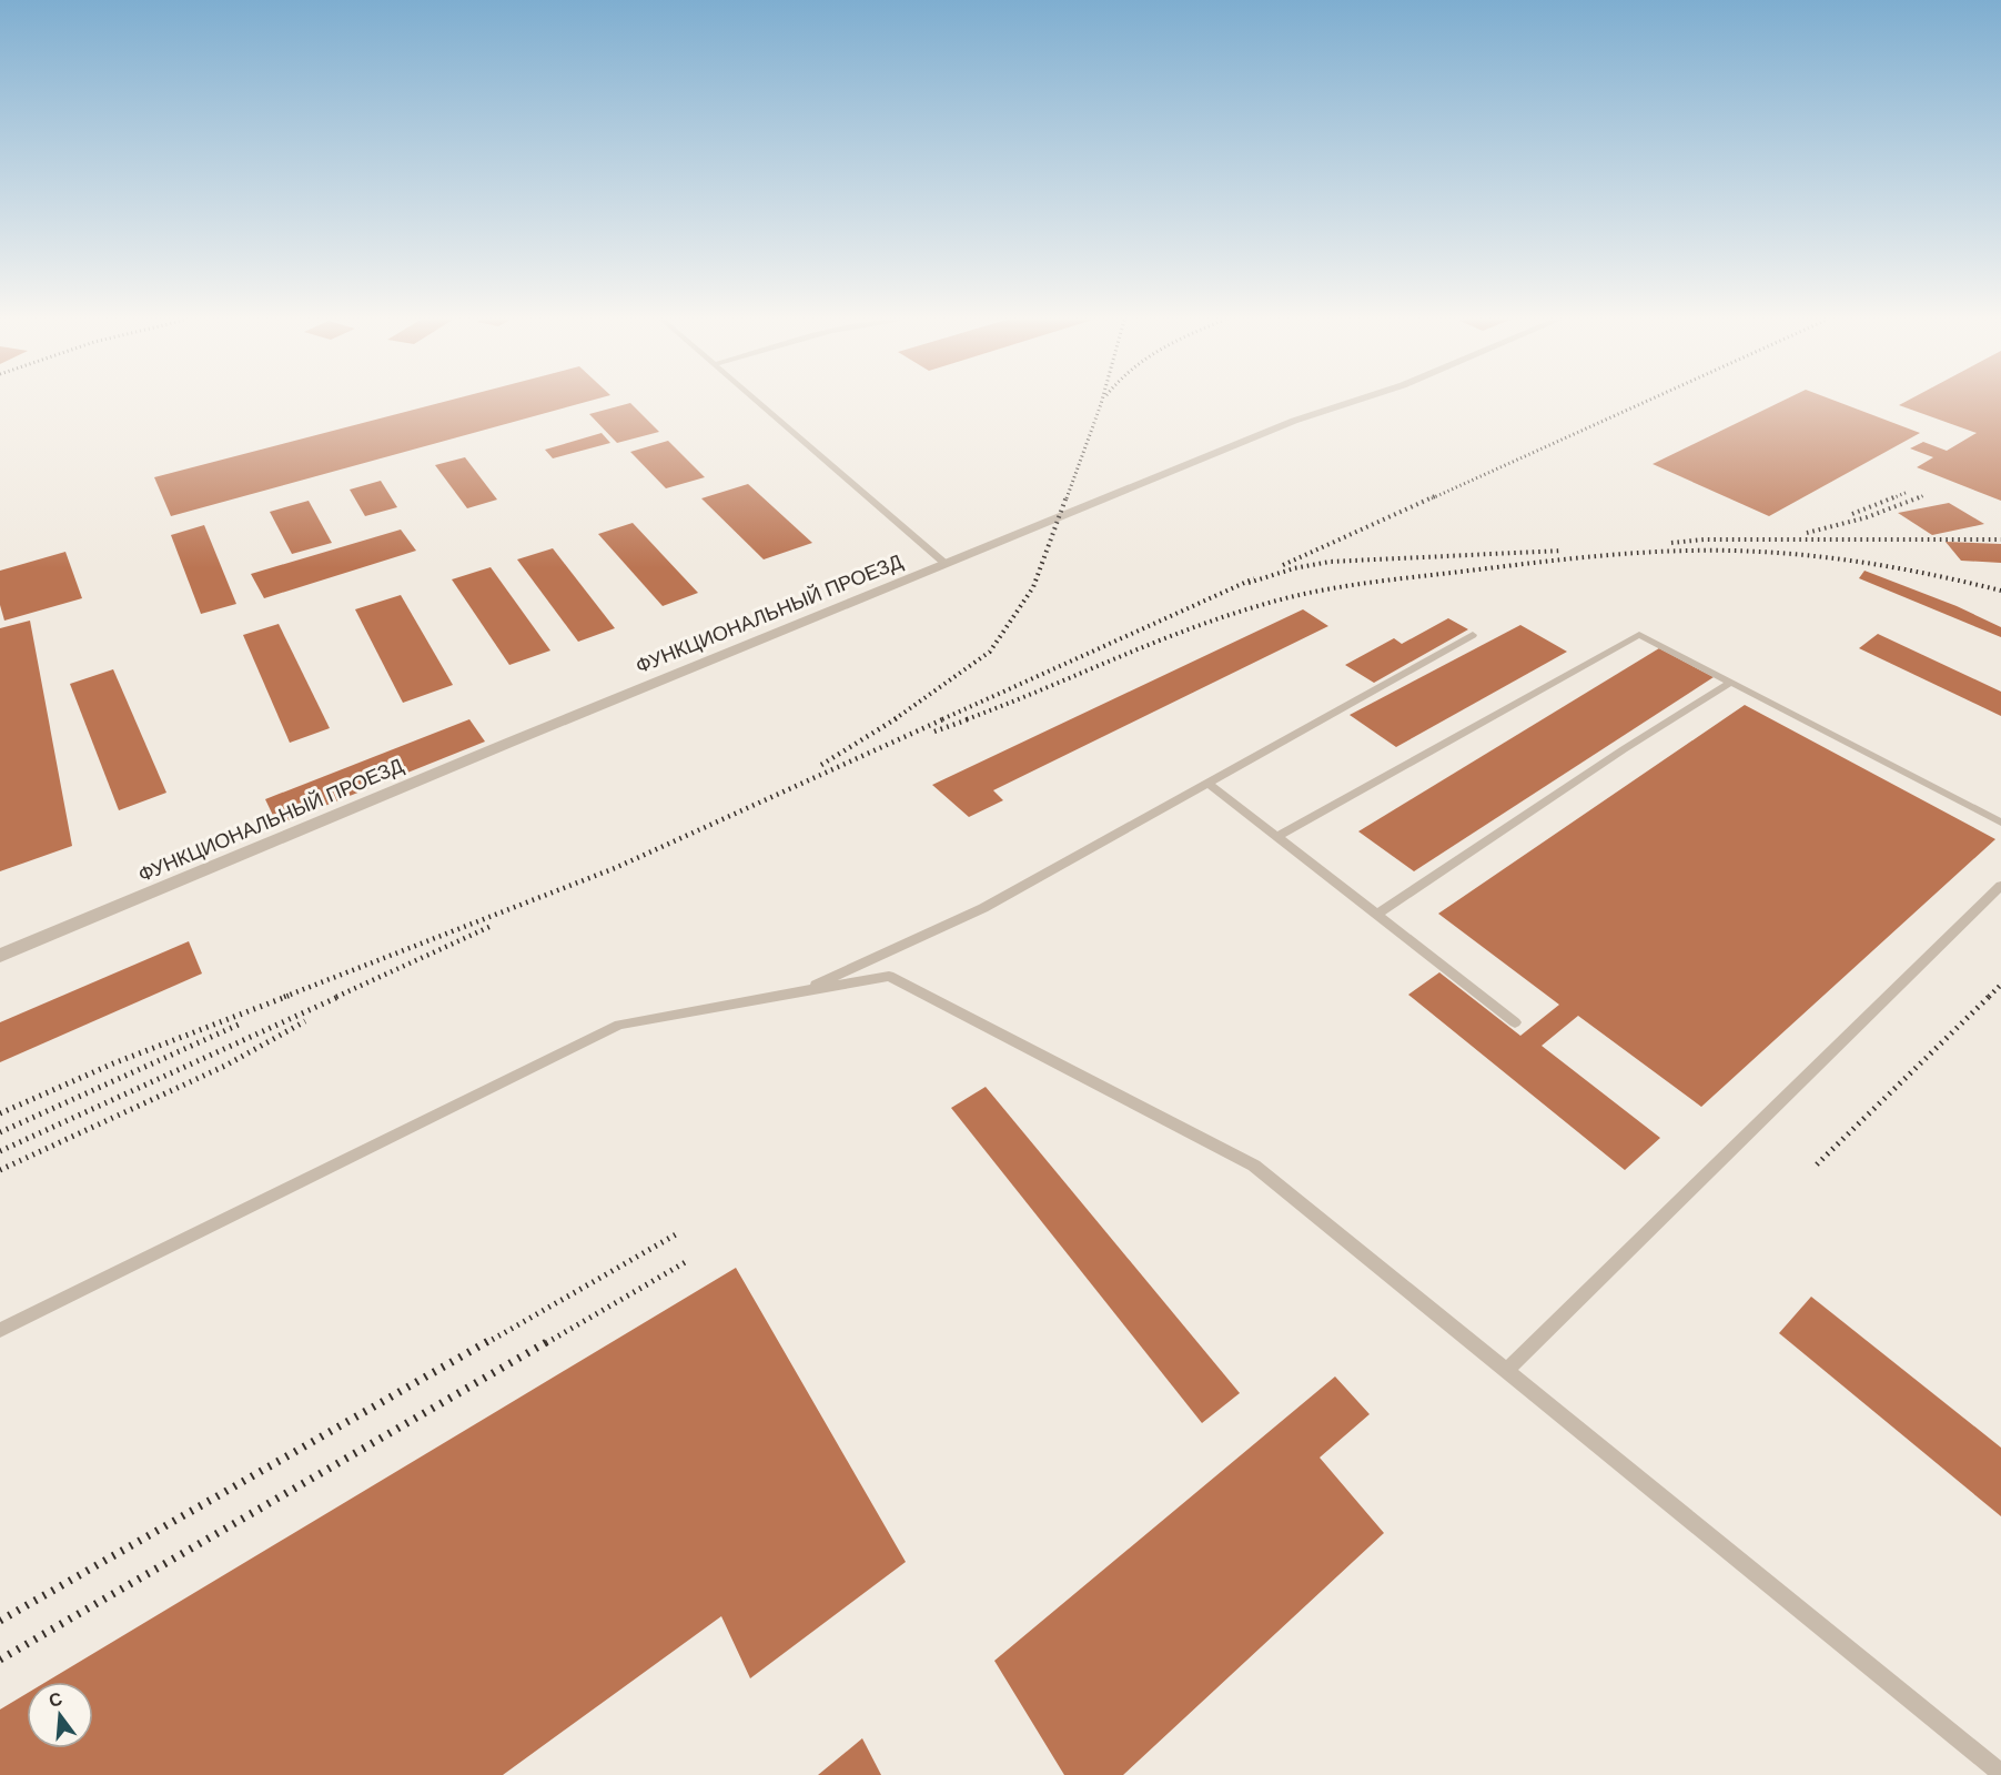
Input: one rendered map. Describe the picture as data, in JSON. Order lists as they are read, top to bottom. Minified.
{"streets":{"street":["ФУНКЦИОНАЛЬНЫЙ ПРОЕЗД"]},"north":"top"}
